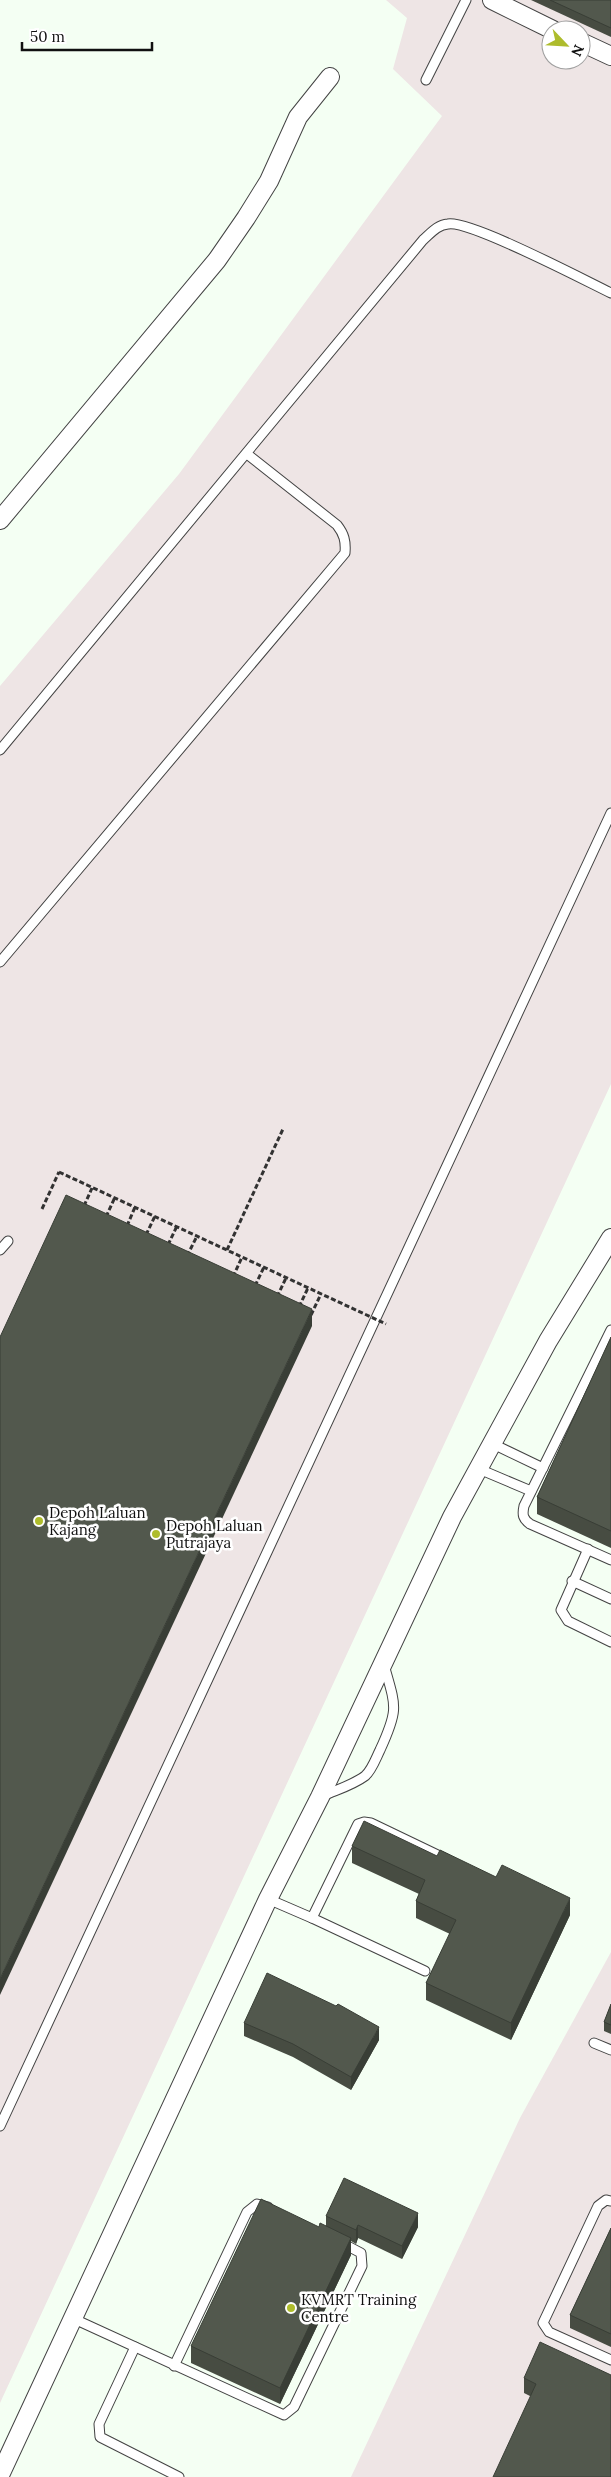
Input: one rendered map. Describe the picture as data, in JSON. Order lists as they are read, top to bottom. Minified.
{"places":["Depoh Laluan Kajang","Depoh Laluan Putrajaya","KVMRT Training Centre"],"scale_bar":"50 m","north":"bottom right"}
